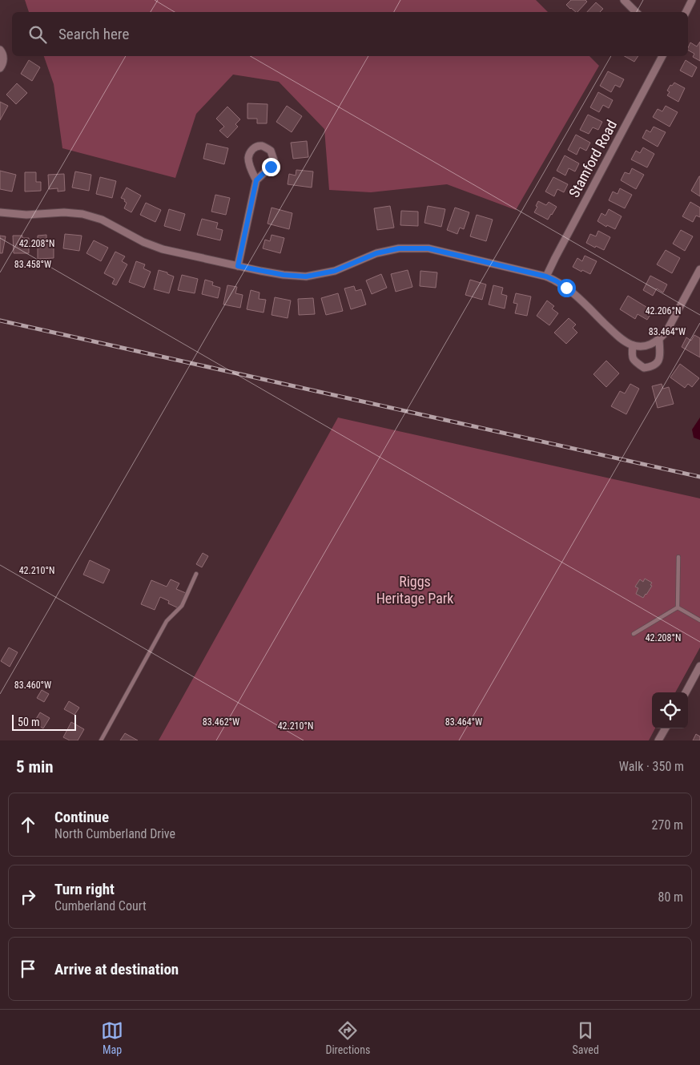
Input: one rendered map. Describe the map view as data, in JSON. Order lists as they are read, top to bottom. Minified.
{"streets":{"street":["Stamford Road"]},"parks":["Riggs Heritage Park"],"scale_bar":"50 m","page":{"search":"Search here","scale":"50 m","heading":["5 min","Walk · 350 m"],"list":[["Continue","North Cumberland Drive","270 m"],["Turn right","Cumberland Court","80 m"],"Arrive at destination"],"nav":["Map","Directions","Saved"]},"coordinates":["42.208°N","83.458°W","42.206°N","83.464°W","42.210°N","83.460°W","83.462°W"]}
